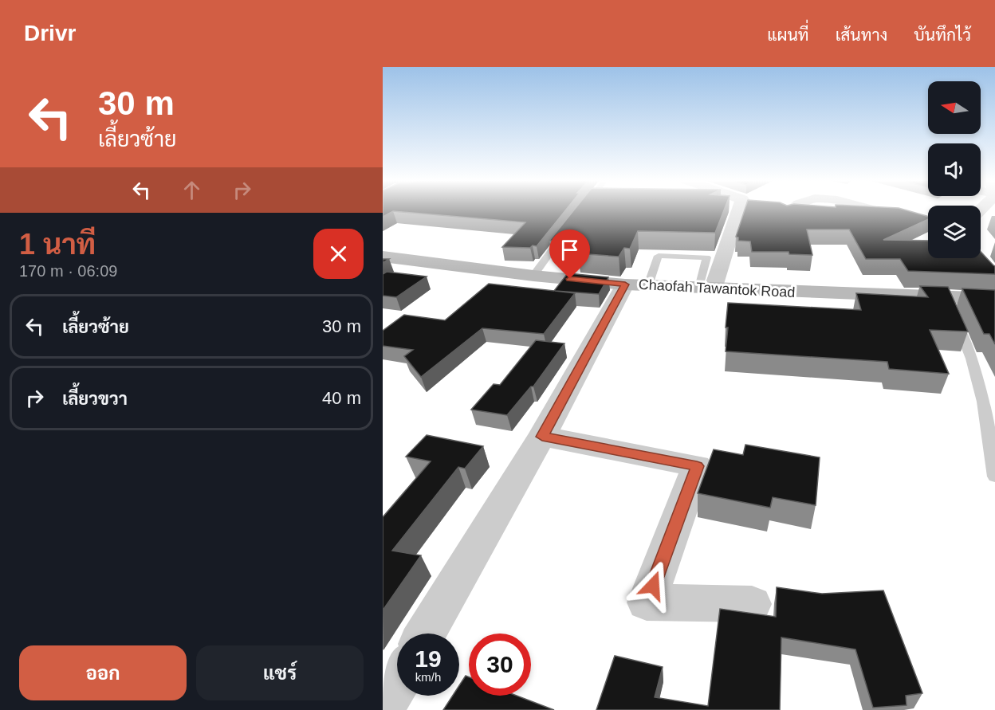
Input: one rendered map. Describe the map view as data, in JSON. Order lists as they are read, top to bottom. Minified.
{"streets":{"main road":["Chaofah Tawantok Road"]},"north":"left","page":{"header":"Drivr","nav":["แผนที่","เส้นทาง","บันทึกไว้"],"turn":["30 m","เลี้ยวซ้าย"],"heading":["1 นาที","170 m · 06:09"],"list":[{"name":"เลี้ยวซ้าย","value":"30 m"},{"name":"เลี้ยวขวา","value":"40 m"}],"speed":"19 km/h","limit":"30","buttons":["ออก","แชร์"]}}
